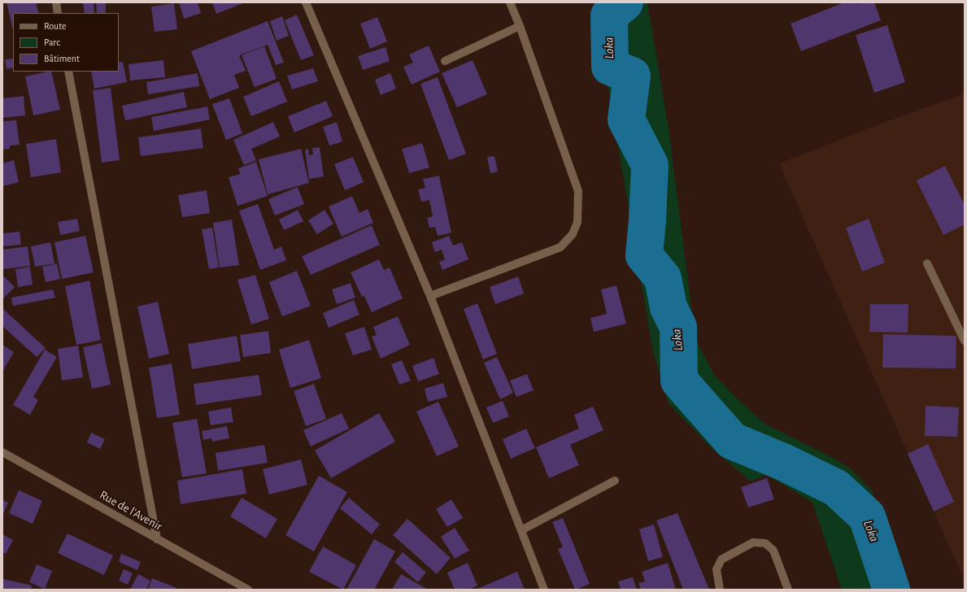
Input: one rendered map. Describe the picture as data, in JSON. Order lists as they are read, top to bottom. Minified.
{"streets":{"street":["Rue de l'Avenir"]},"water":["Loka"],"legend":["Route","Parc","Bâtiment"]}
